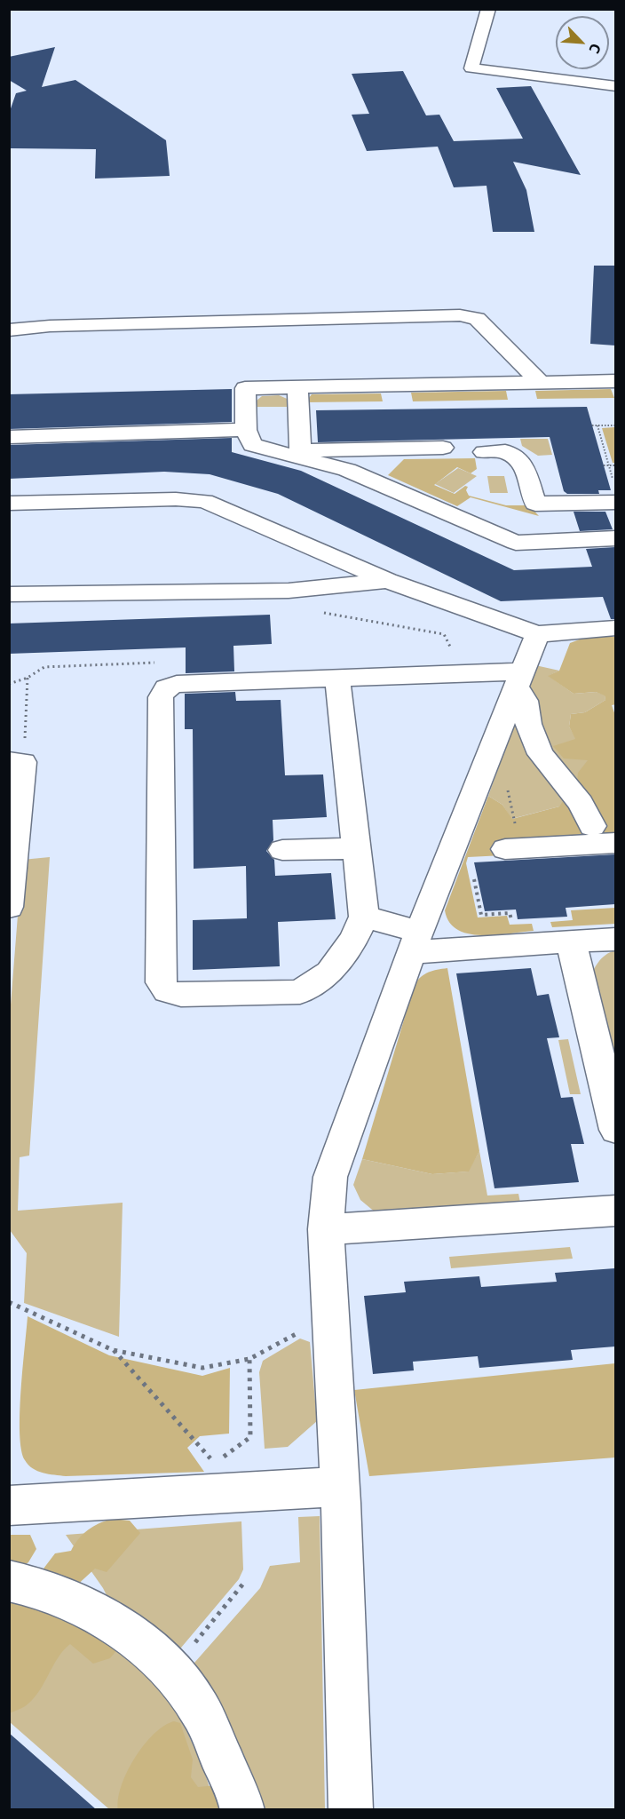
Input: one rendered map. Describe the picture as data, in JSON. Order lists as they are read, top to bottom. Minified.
{"north":"bottom right"}
